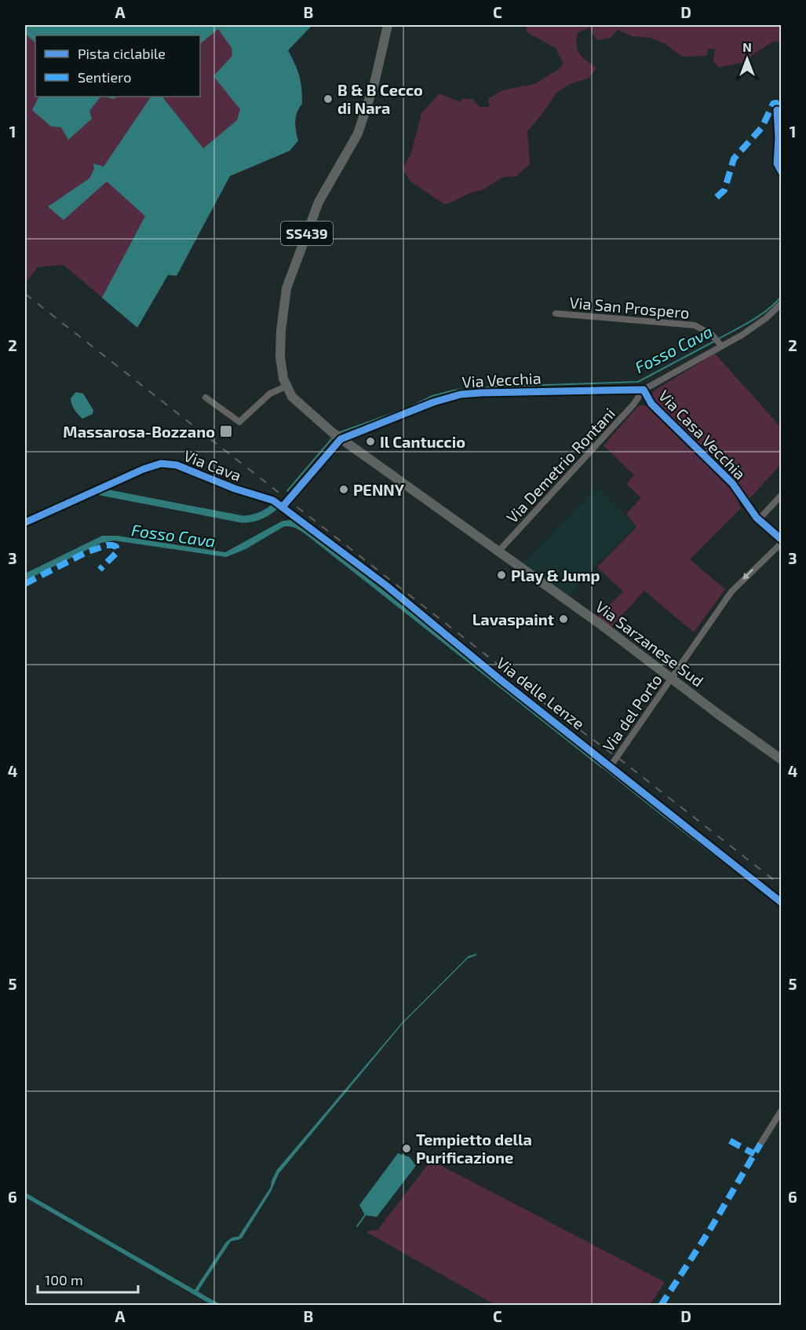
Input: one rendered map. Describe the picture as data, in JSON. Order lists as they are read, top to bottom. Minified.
{"streets":{"main road":["SS439","Via Sarzanese Sud"],"street":["Via San Prospero","Via Vecchia","Via Casa Vecchia","Via Cava","Via Demetrio Rontani","Via delle Lenze","Via del Porto"]},"crossings":[["SS439","Via Vecchia"],["SS439","Via Sarzanese Sud"],["Via San Prospero","Via Demetrio Rontani"],["Via Vecchia","Via Casa Vecchia"],["Via Vecchia","Via Demetrio Rontani"],["Via Vecchia","Via Sarzanese Sud"],["Via Casa Vecchia","Via Demetrio Rontani"],["Via Casa Vecchia","Via del Porto"],["Via Cava","Via delle Lenze"],["Via Demetrio Rontani","Via Sarzanese Sud"],["Via Sarzanese Sud","Via del Porto"],["Via delle Lenze","Via del Porto"]],"one_way":["Via del Porto"],"water":["Fosso Cava"],"places":{"other":["B & B Cecco di Nara","Il Cantuccio","PENNY","Play & Jump","Lavaspaint","Tempietto della Purificazione"],"transit":["Massarosa-Bozzano"]},"legend":["Pista ciclabile","Sentiero"],"scale_bar":"100 m","north":"top","grid":{"columns":["A","B","C","D"],"rows":["1","2","3","4","5","6"]}}
